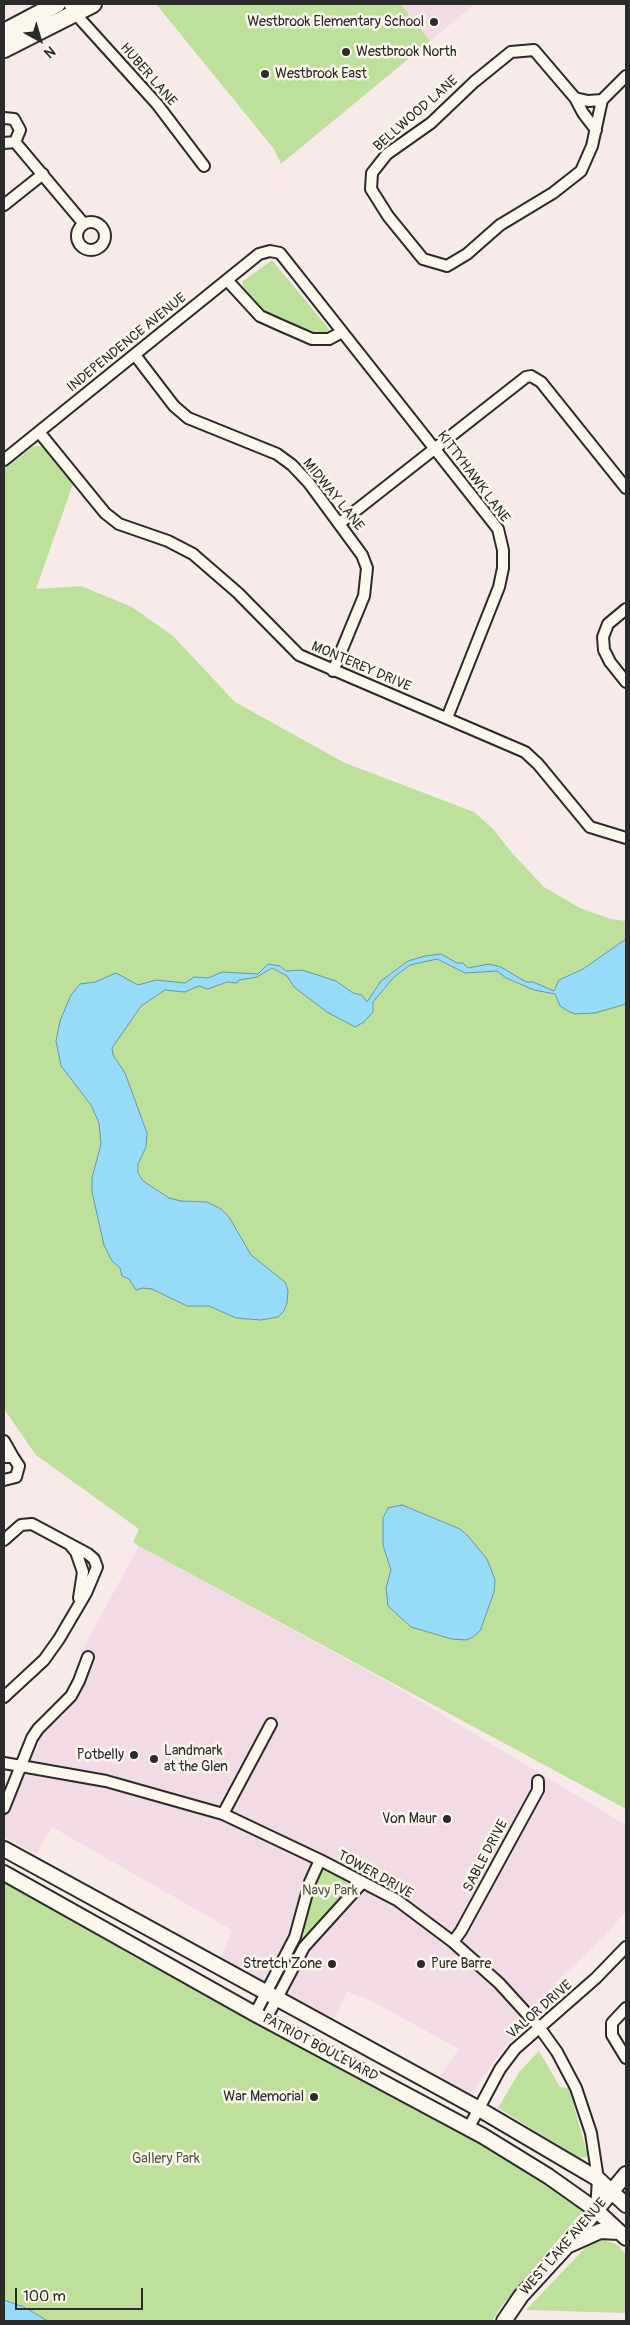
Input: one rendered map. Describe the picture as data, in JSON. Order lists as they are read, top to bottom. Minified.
{"streets":{"main road":["PATRIOT BOULEVARD","WEST LAKE AVENUE"],"street":["HUBER LANE","BELLWOOD LANE","INDEPENDENCE AVENUE","KITTYHAWK LANE","MIDWAY LANE","MONTEREY DRIVE","SABLE DRIVE","TOWER DRIVE","VALOR DRIVE"]},"crossings":[["INDEPENDENCE AVENUE","KITTYHAWK LANE"],["INDEPENDENCE AVENUE","MIDWAY LANE"],["INDEPENDENCE AVENUE","MONTEREY DRIVE"],["KITTYHAWK LANE","MONTEREY DRIVE"],["MIDWAY LANE","MONTEREY DRIVE"],["SABLE DRIVE","TOWER DRIVE"],["TOWER DRIVE","VALOR DRIVE"],["TOWER DRIVE","PATRIOT BOULEVARD"],["TOWER DRIVE","WEST LAKE AVENUE"],["VALOR DRIVE","PATRIOT BOULEVARD"],["PATRIOT BOULEVARD","WEST LAKE AVENUE"]],"parks":["Navy Park","Gallery Park"],"places":["Westbrook Elementary School","Westbrook North","Westbrook East","Potbelly","Landmark at the Glen","Von Maur","Stretch Zone","Pure Barre","War Memorial"],"scale_bar":"100 m","north":"bottom right"}
